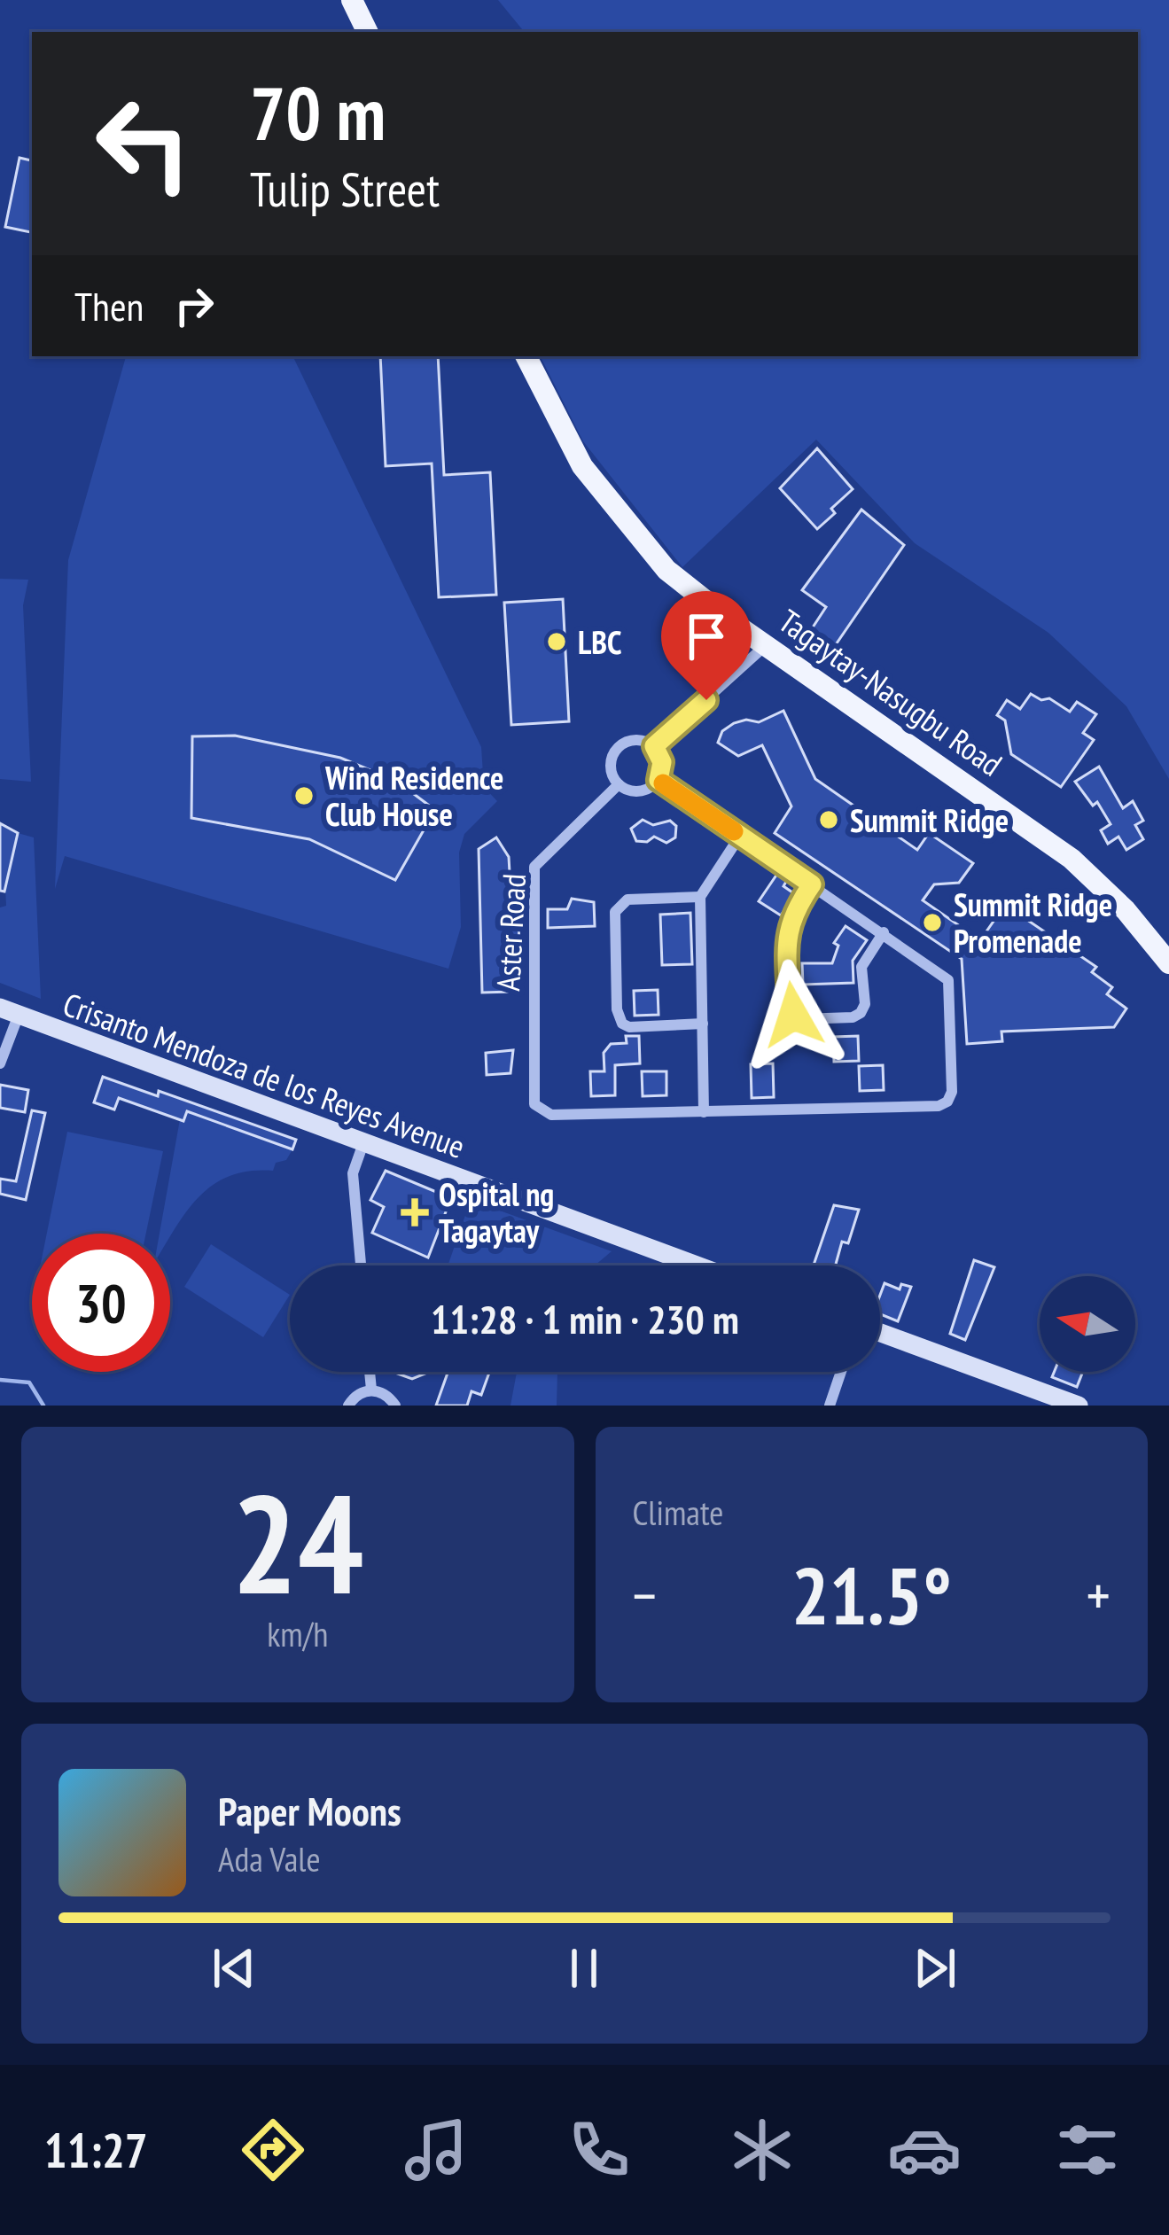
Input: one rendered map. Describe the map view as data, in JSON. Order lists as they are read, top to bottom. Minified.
{"streets":{"main road":["Tagaytay-Nasugbu Road","Crisanto Mendoza de los Reyes Avenue"],"street":["Aster Road"]},"places":{"other":["LBC","Wind Residence Club House","Summit Ridge","Summit Ridge Promenade"],"health":["Ospital ng Tagaytay"]},"north":"left","page":{"turn":["70 m","Tulip Street"],"then":"Then","limit":"30","trip":"11:28 · 1 min · 230 m","tile":[["24","km/h"],"Climate"],"heat":["−","21.5°","+"],"song":["Paper Moons","Ada Vale"],"tabs":"11:27"}}
